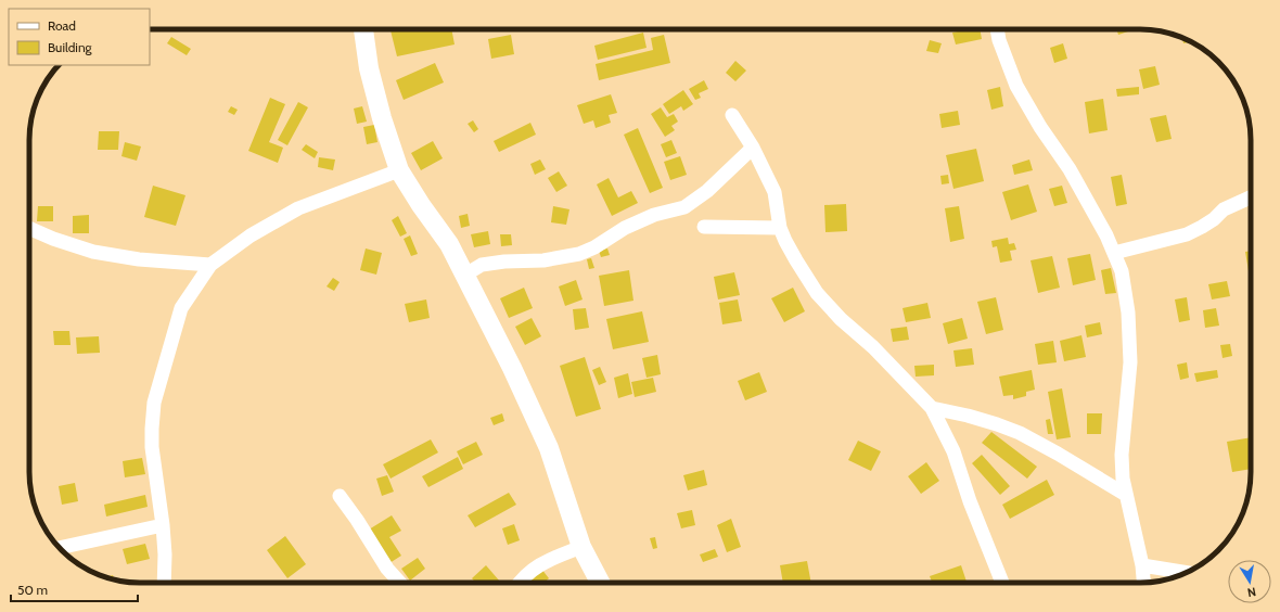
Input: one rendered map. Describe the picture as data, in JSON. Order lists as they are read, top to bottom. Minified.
{"legend":["Road","Building"],"scale_bar":"50 m","north":"bottom"}
